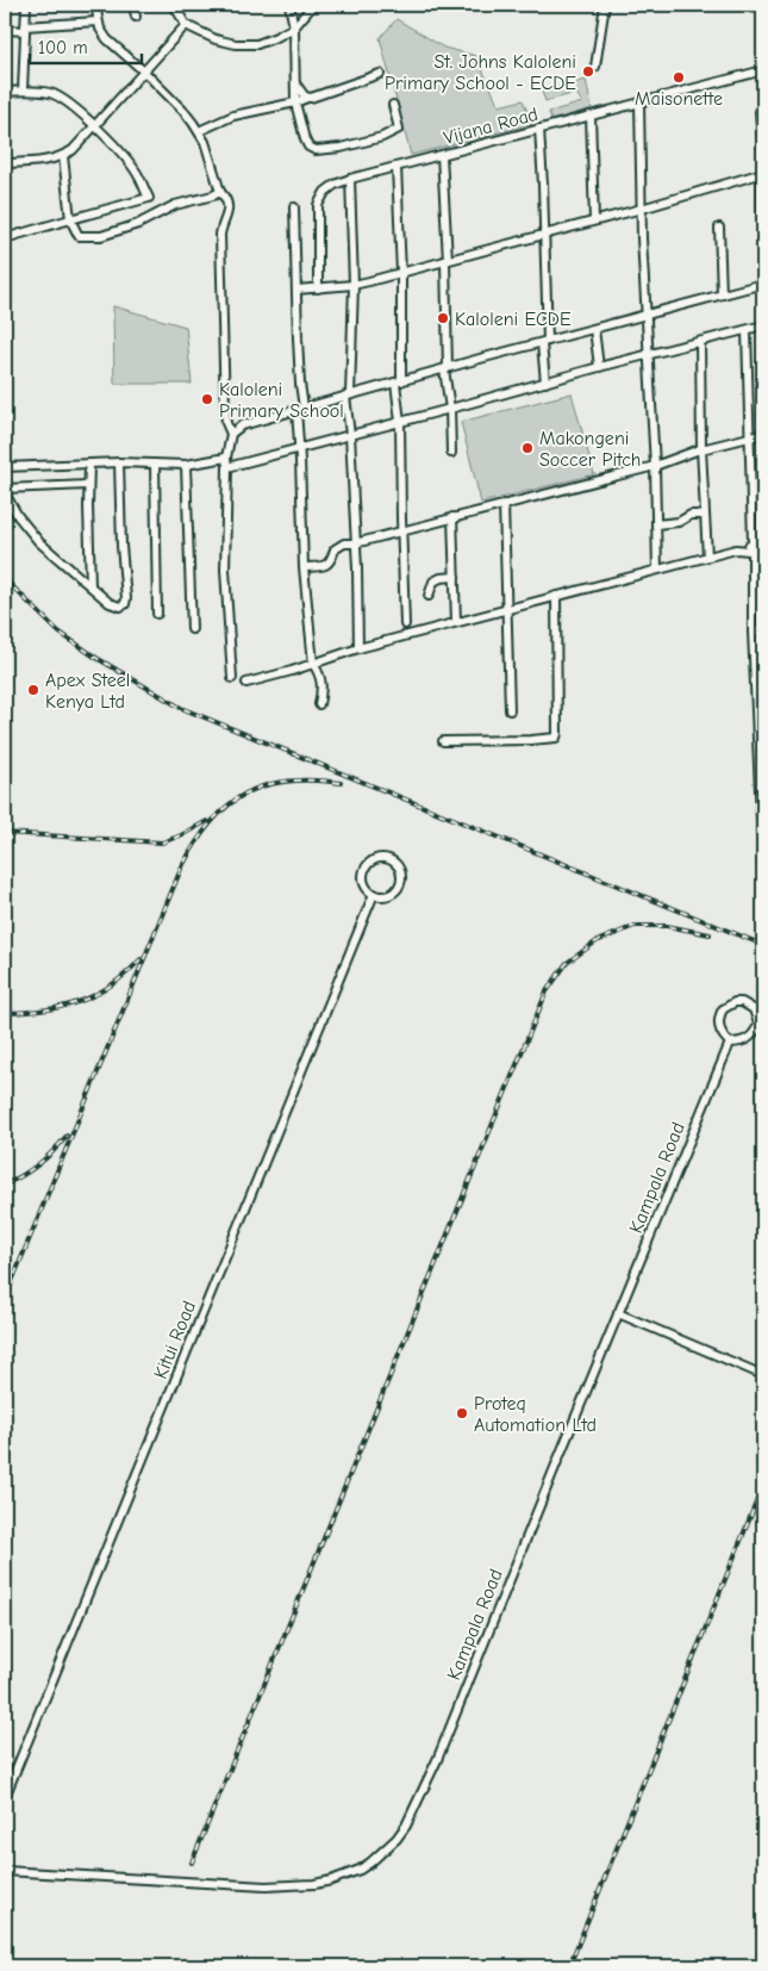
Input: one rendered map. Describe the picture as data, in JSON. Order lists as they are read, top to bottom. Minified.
{"streets":{"street":["Vijana Road","Kampala Road","Kitui Road"]},"places":["St. Johns Kaloleni Primary School - ECDE","Maisonette","Kaloleni ECDE","Kaloleni Primary School","Makongeni Soccer Pitch","Apex Steel Kenya Ltd","Proteq Automation Ltd"],"scale_bar":"100 m"}
